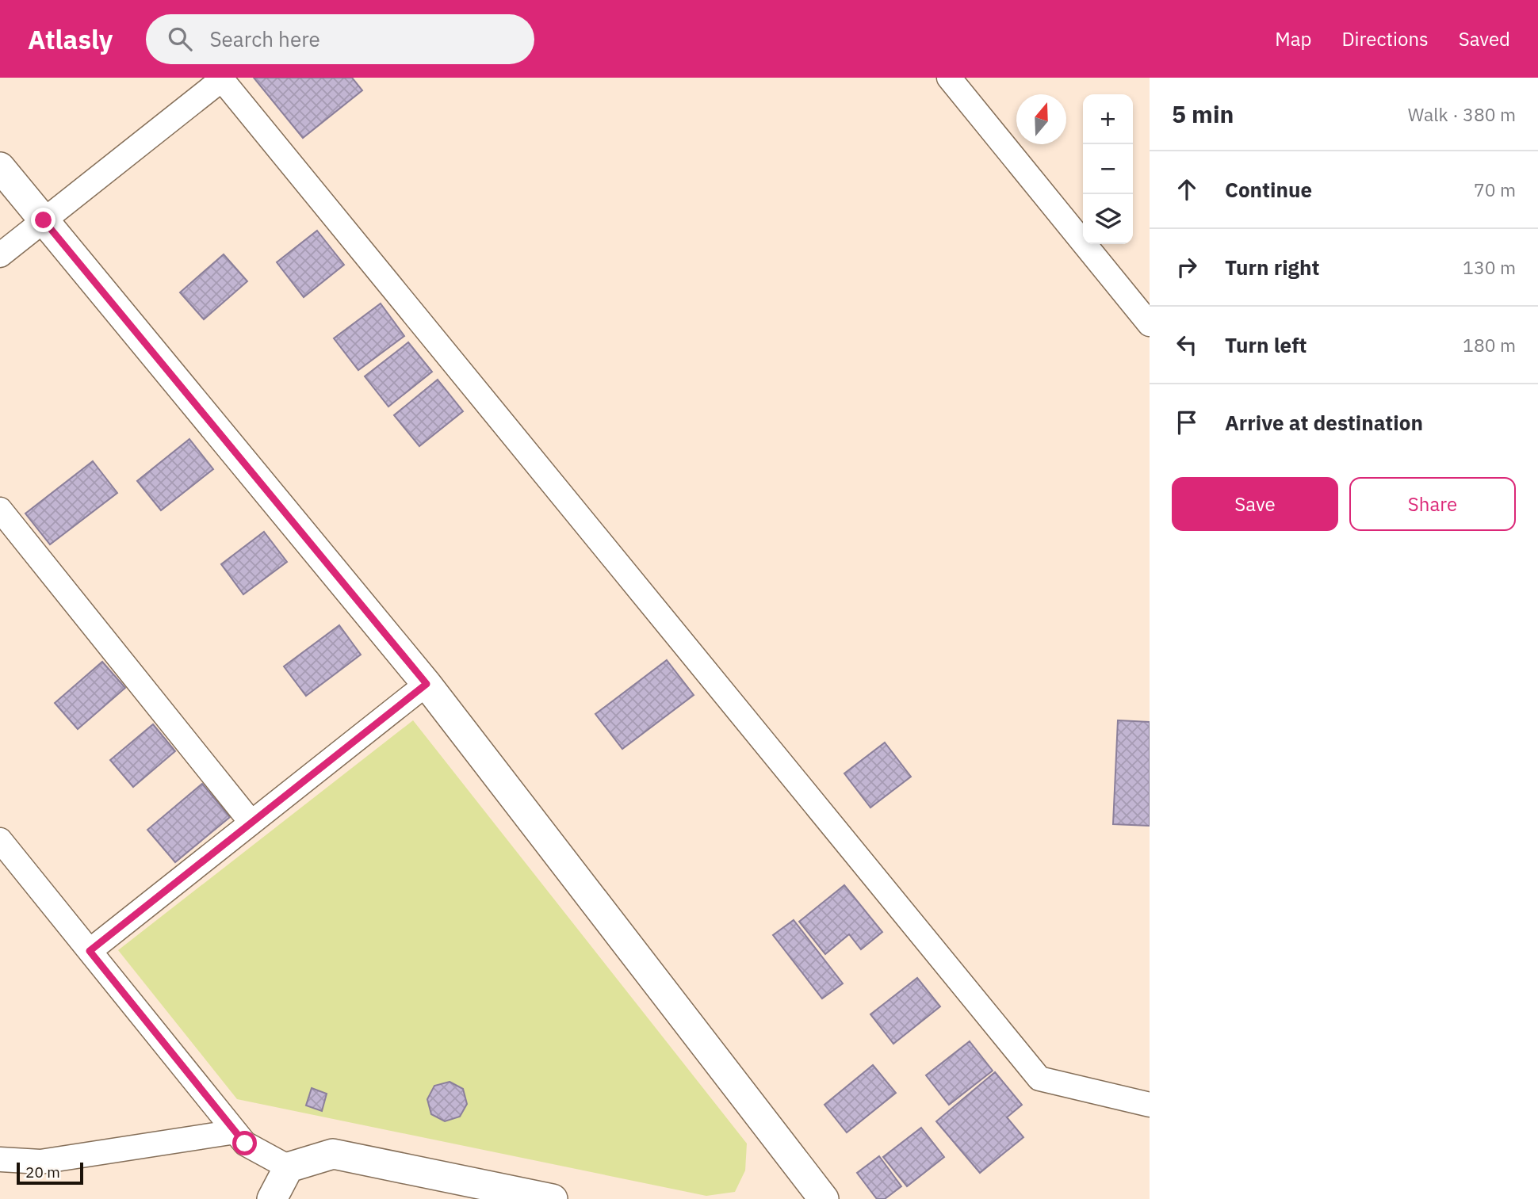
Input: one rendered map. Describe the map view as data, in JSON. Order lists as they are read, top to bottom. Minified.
{"scale_bar":"20 m","north":"top","page":{"header":"Atlasly","search":"Search here","nav":["Map","Directions","Saved"],"heading":["5 min","Walk · 380 m"],"map_buttons":["+","−"],"list":[["Continue","70 m"],["Turn right","130 m"],["Turn left","180 m"],"Arrive at destination"],"buttons":["Save","Share"],"scale":"20 m"}}
